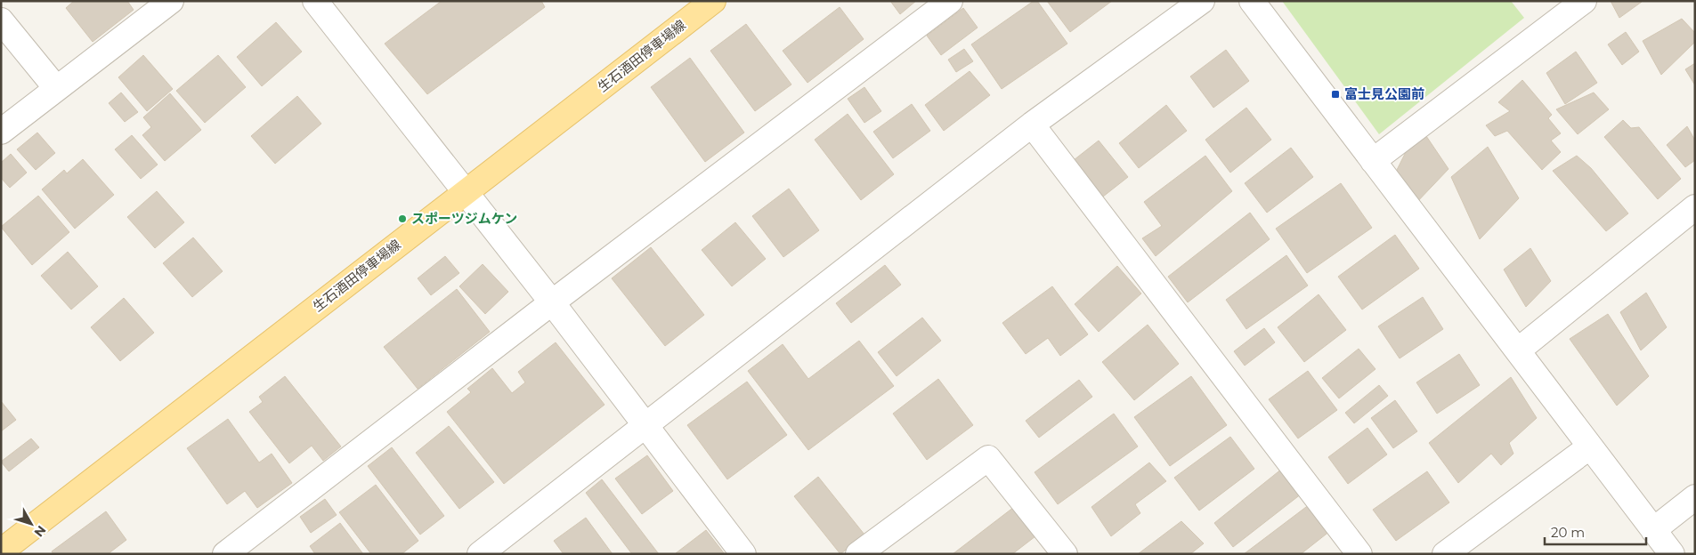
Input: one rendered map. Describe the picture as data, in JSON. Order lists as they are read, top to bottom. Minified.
{"streets":{"main road":["生石酒田停車場線"]},"places":{"transit":["富士見公園前"],"other":["スポーツジムケン"]},"scale_bar":"20 m","north":"bottom right"}
